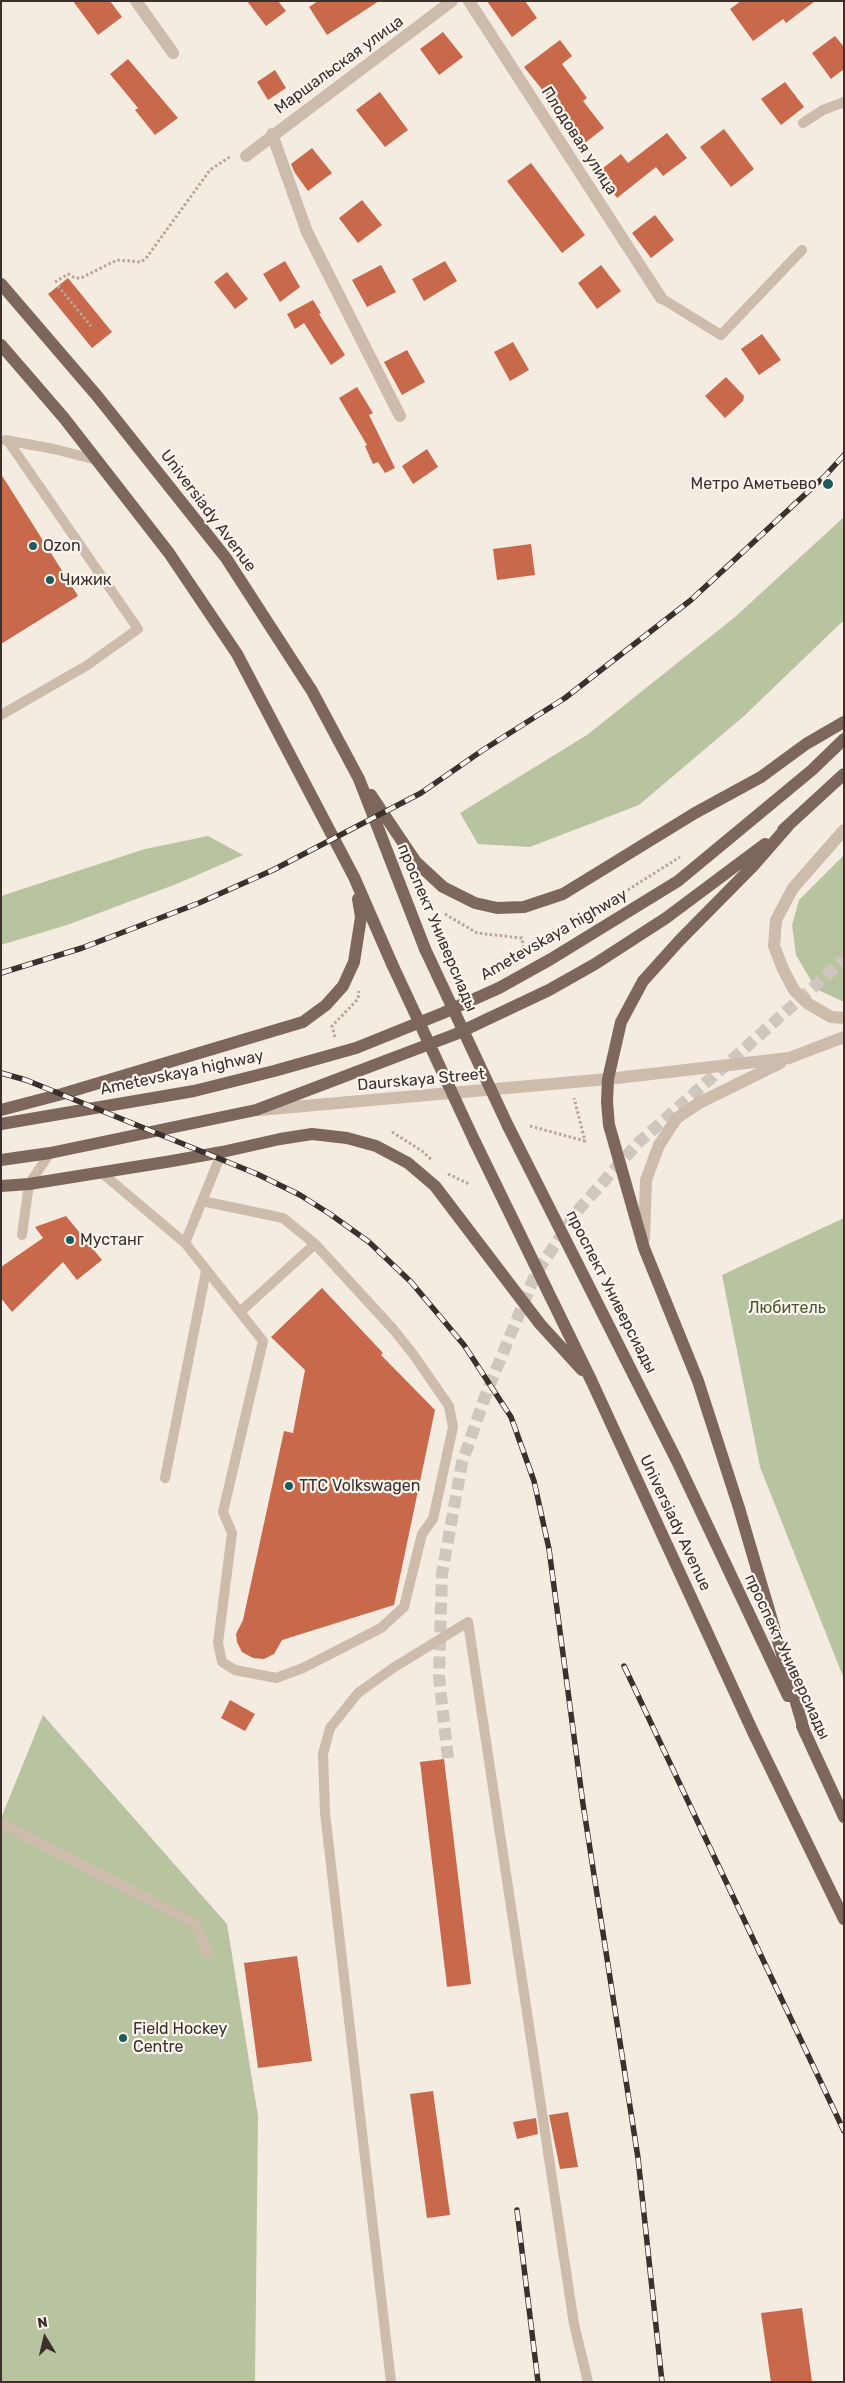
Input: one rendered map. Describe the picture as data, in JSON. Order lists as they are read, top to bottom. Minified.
{"streets":{"main road":["Universiady Avenue","проспект Универсиады","Ametevskaya highway","Daurskaya Street"],"street":["Маршальская улица","Плодовая улица"]},"crossings":[["Universiady Avenue","проспект Универсиады"]],"parks":["Любитель"],"places":["Метро Аметьево","Ozon","Чижик","Мустанг","ТТС Volkswagen","Field Hockey Centre"],"north":"top"}
